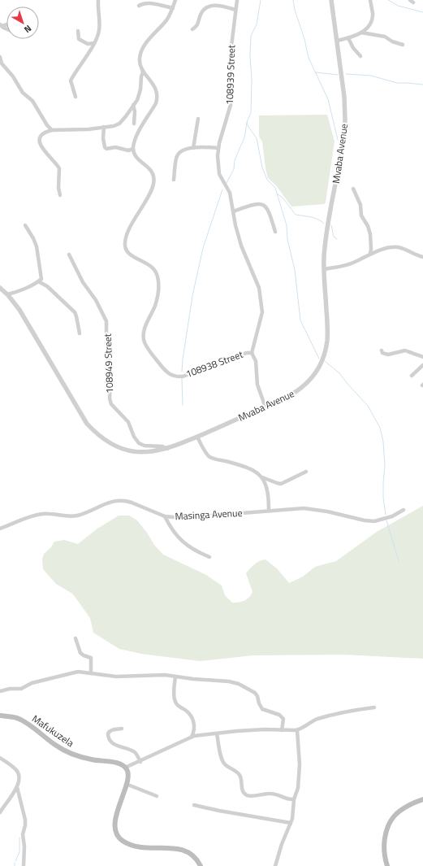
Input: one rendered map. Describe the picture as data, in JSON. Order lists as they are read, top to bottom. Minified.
{"streets":{"main road":["Mafukuzela"],"street":["108939 Street","Mvaba Avenue","108949 Street","108938 Street","Masinga Avenue"]},"crossings":[["108939 Street","108938 Street"],["Mvaba Avenue","108949 Street"],["Mvaba Avenue","108938 Street"]],"north":"bottom right"}
